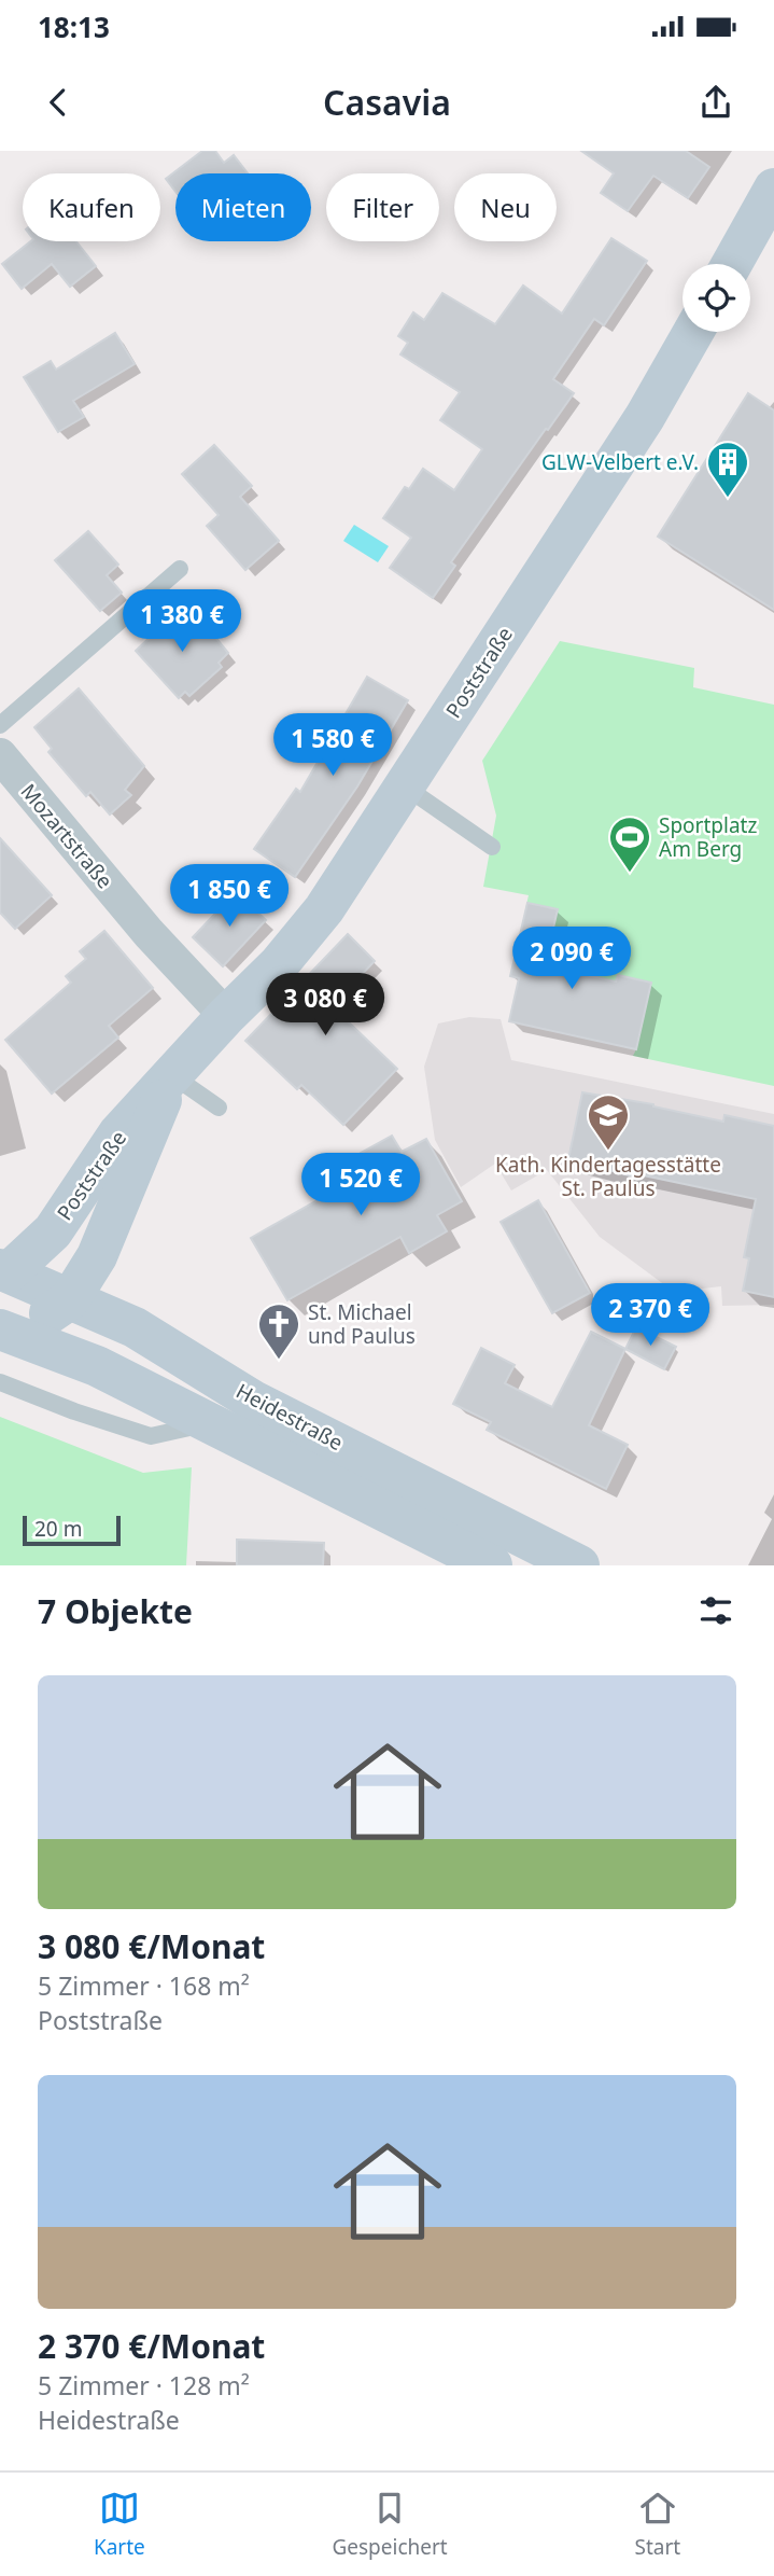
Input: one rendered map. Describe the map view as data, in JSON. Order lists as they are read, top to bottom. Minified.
{"streets":{"street":["Poststraße","Mozartstraße","Heidestraße"]},"crossings":[["Poststraße","Mozartstraße"],["Poststraße","Heidestraße"]],"places":{"building":["GLW-Velbert e.V."],"sports":["Sportplatz Am Berg"],"school or university":["Kath. Kindertagesstätte St. Paulus"],"church":["St. Michael und Paulus"]},"scale_bar":"20 m","page":{"status":"18:13","header":"Casavia","chip":["Kaufen","Mieten","Filter","Neu"],"price":["1 380 €","1 580 €","1 850 €","2 090 €","3 080 €","1 520 €","2 370 €"],"scale":"20 m","heading":"7 Objekte","list":[{"name":"3 080 €/Monat","note":"5 Zimmer · 168 m² · Poststraße"},{"name":"2 370 €/Monat","note":"5 Zimmer · 128 m² · Heidestraße"}],"tabs":["Karte","Gespeichert","Start"]}}
